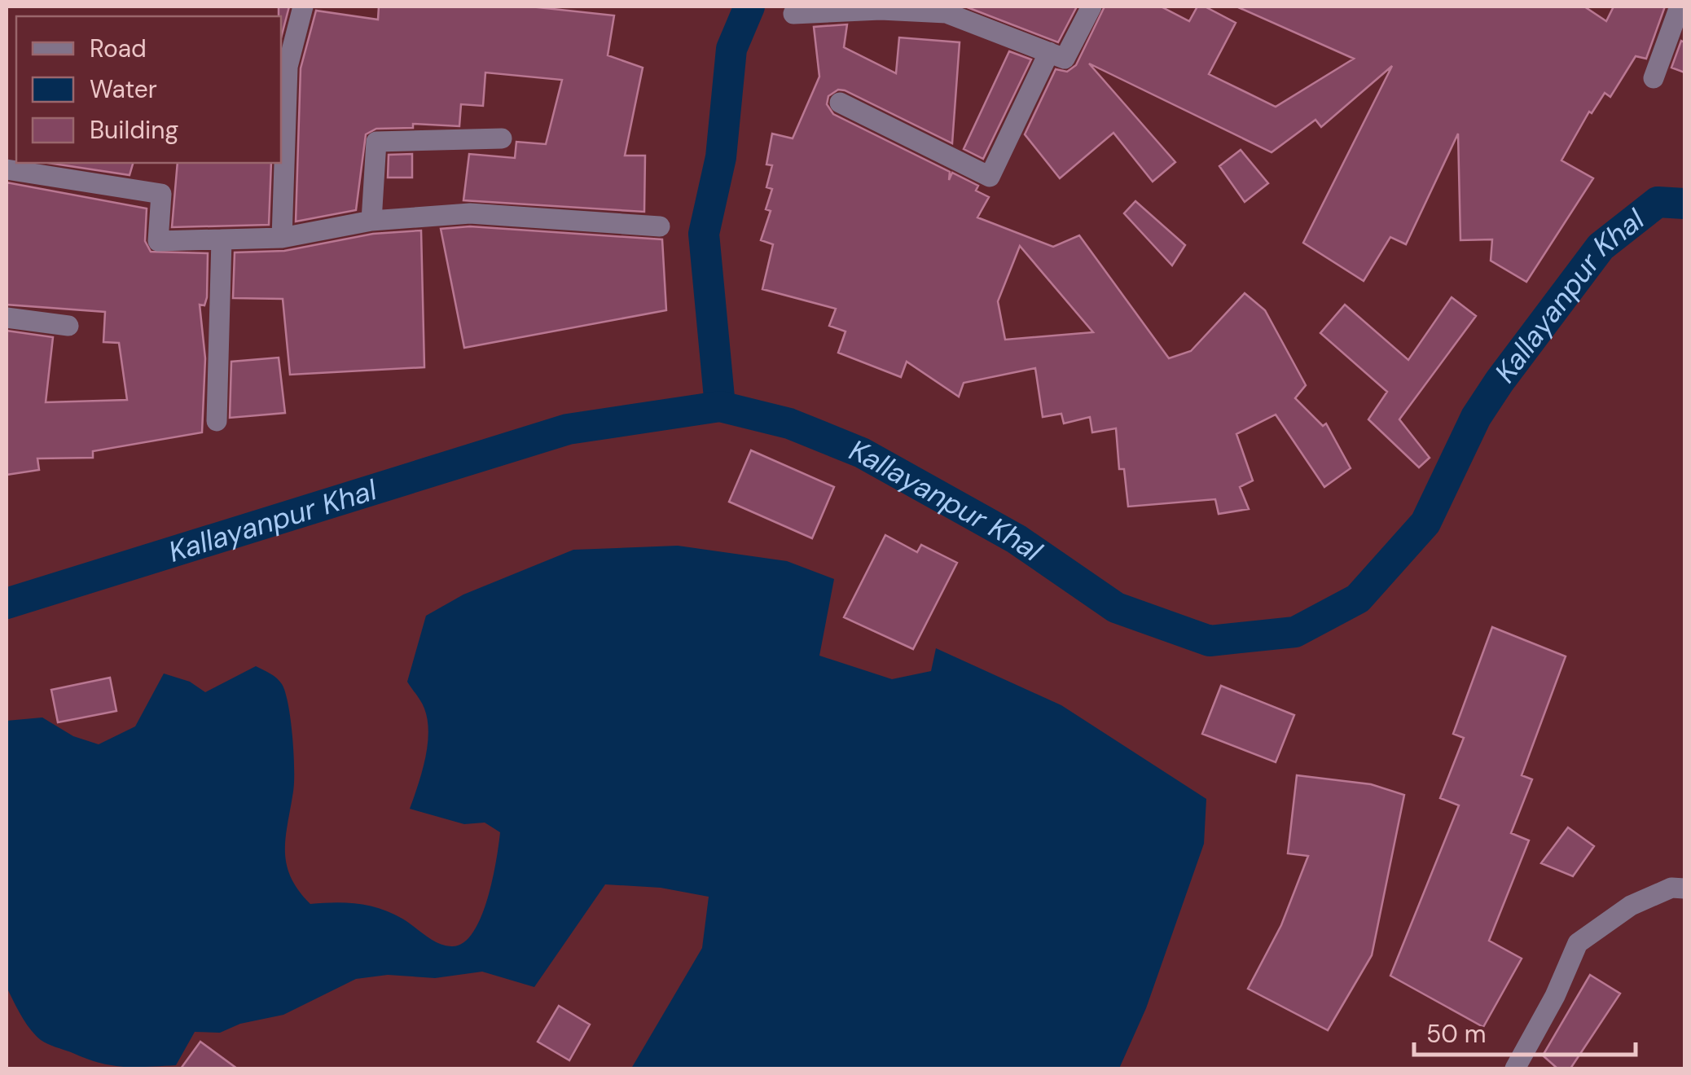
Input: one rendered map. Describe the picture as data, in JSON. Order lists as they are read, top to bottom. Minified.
{"water":["Kallayanpur Khal"],"legend":["Road","Water","Building"],"scale_bar":"50 m"}
